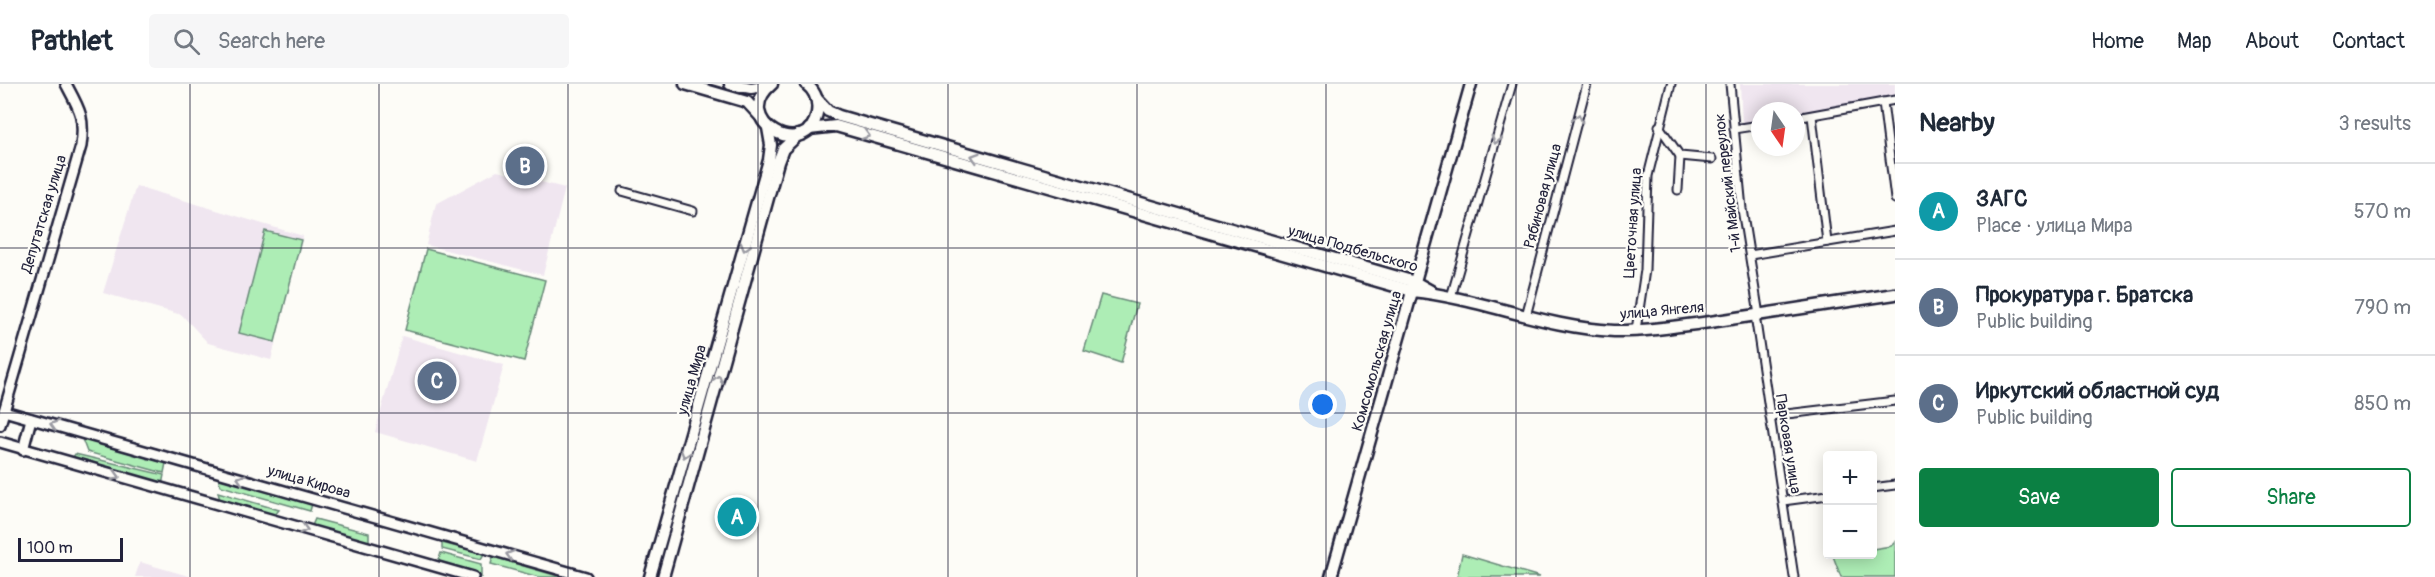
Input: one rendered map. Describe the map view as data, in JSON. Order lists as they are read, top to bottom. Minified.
{"streets":{"main road":["улица Подбельского","улица Янгеля","Комсомольская улица","улица Мира"],"street":["1-й Майский переулок","Рябиновая улица","Депутатская улица","Цветочная улица","Парковая улица","улица Кирова"]},"crossings":[["1-й Майский переулок","улица Янгеля"],["1-й Майский переулок","Парковая улица"],["Рябиновая улица","улица Янгеля"],["Депутатская улица","улица Кирова"],["Цветочная улица","улица Янгеля"],["улица Подбельского","улица Янгеля"],["улица Подбельского","Комсомольская улица"],["улица Янгеля","Парковая улица"]],"one_way":["Рябиновая улица"],"scale_bar":"100 m","north":"bottom","page":{"header":"Pathlet","search":"Search here","nav":["Home","Map","About","Contact"],"heading":["Nearby","3 results"],"pins":["B","C","A"],"list":[{"mark":"A","name":"ЗАГС","note":"Place · улица Мира","value":"570 m"},{"mark":"B","name":"Прокуратура г. Братска","note":"Public building","value":"790 m"},{"mark":"C","name":"Иркутский областной суд","note":"Public building","value":"850 m"}],"buttons":["Save","Share"],"map_buttons":["+","−"],"scale":"100 m"}}
